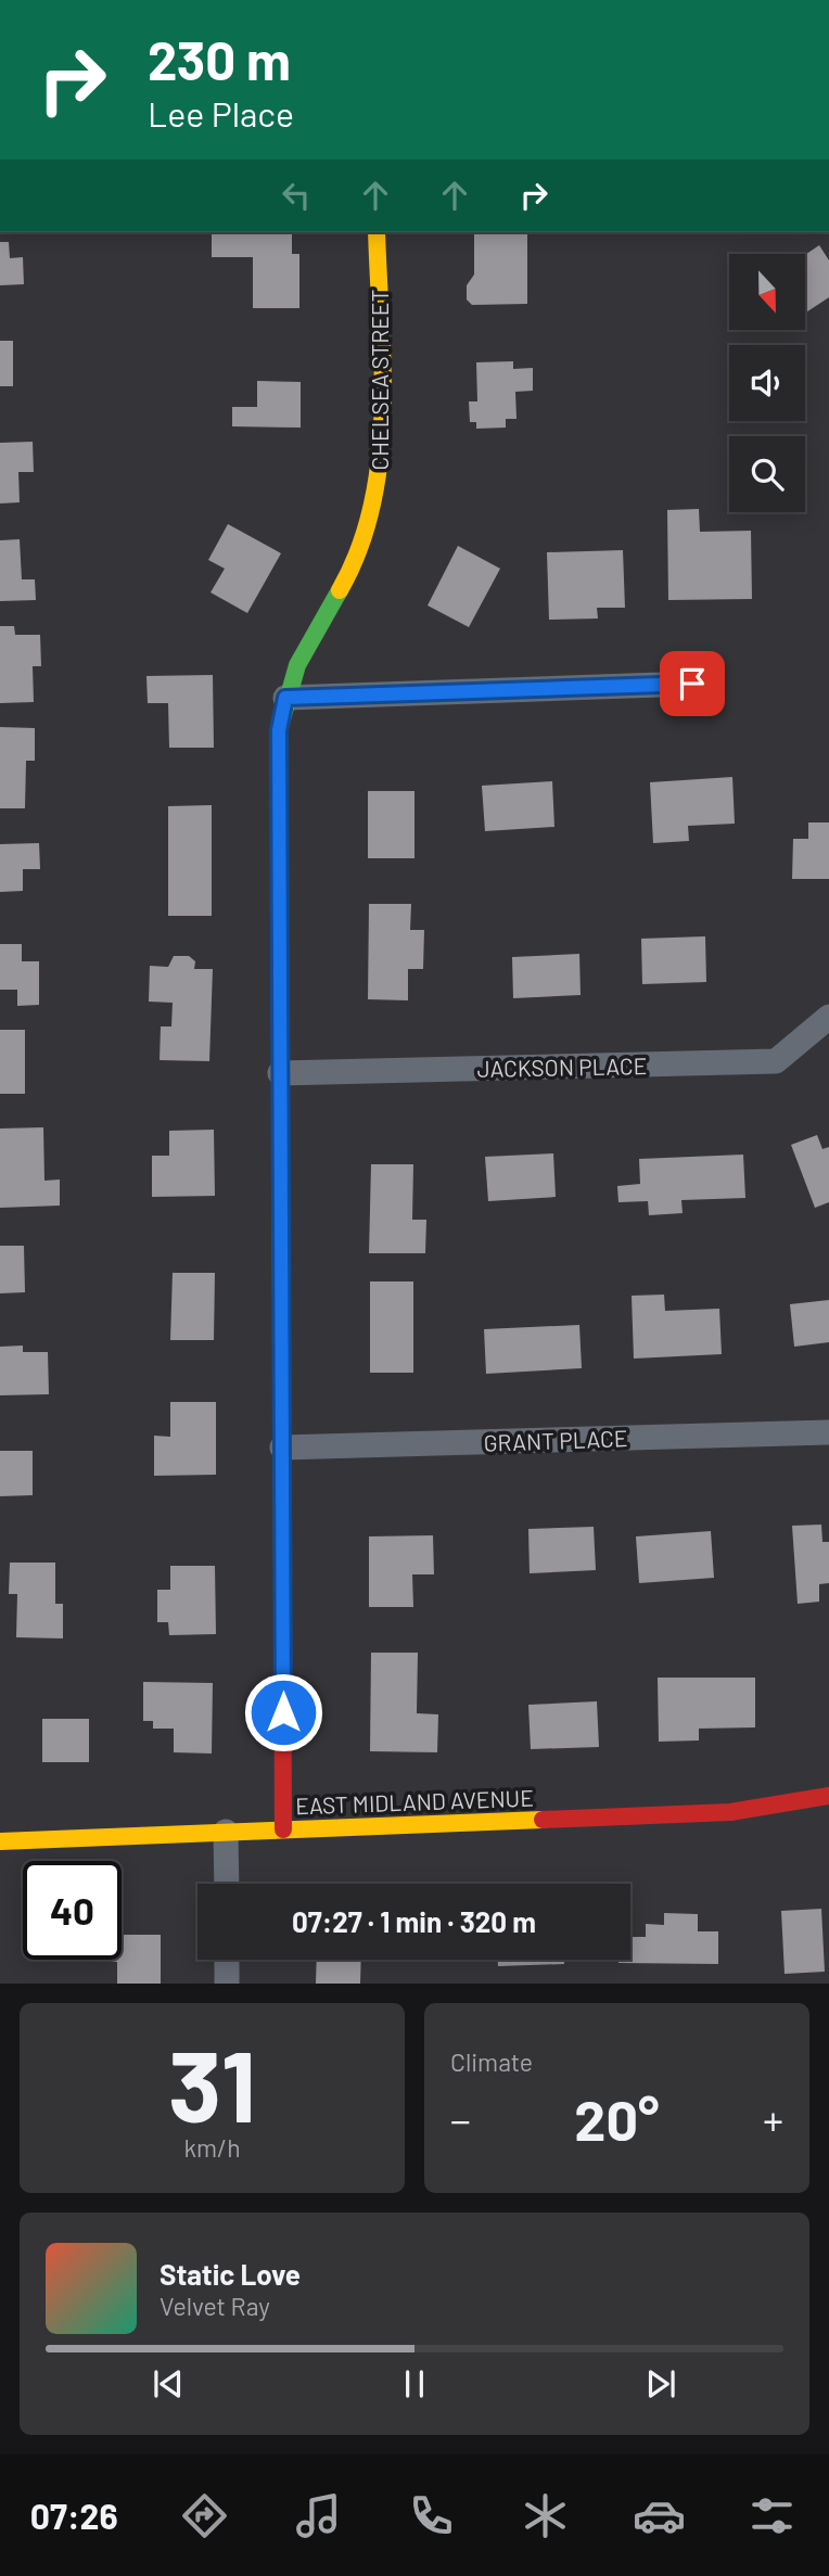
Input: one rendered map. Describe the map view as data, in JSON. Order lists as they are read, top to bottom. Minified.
{"streets":{"street":["CHELSEA STREET","JACKSON PLACE","GRANT PLACE","EAST MIDLAND AVENUE"]},"crossings":[["CHELSEA STREET","JACKSON PLACE"],["CHELSEA STREET","GRANT PLACE"],["CHELSEA STREET","EAST MIDLAND AVENUE"]],"north":"bottom","page":{"turn":["230 m","Lee Place"],"limit":"40","trip":"07:27 · 1 min · 320 m","tile":[["31","km/h"],"Climate"],"heat":["−","20°","+"],"song":["Static Love","Velvet Ray"],"tabs":"07:26"}}
